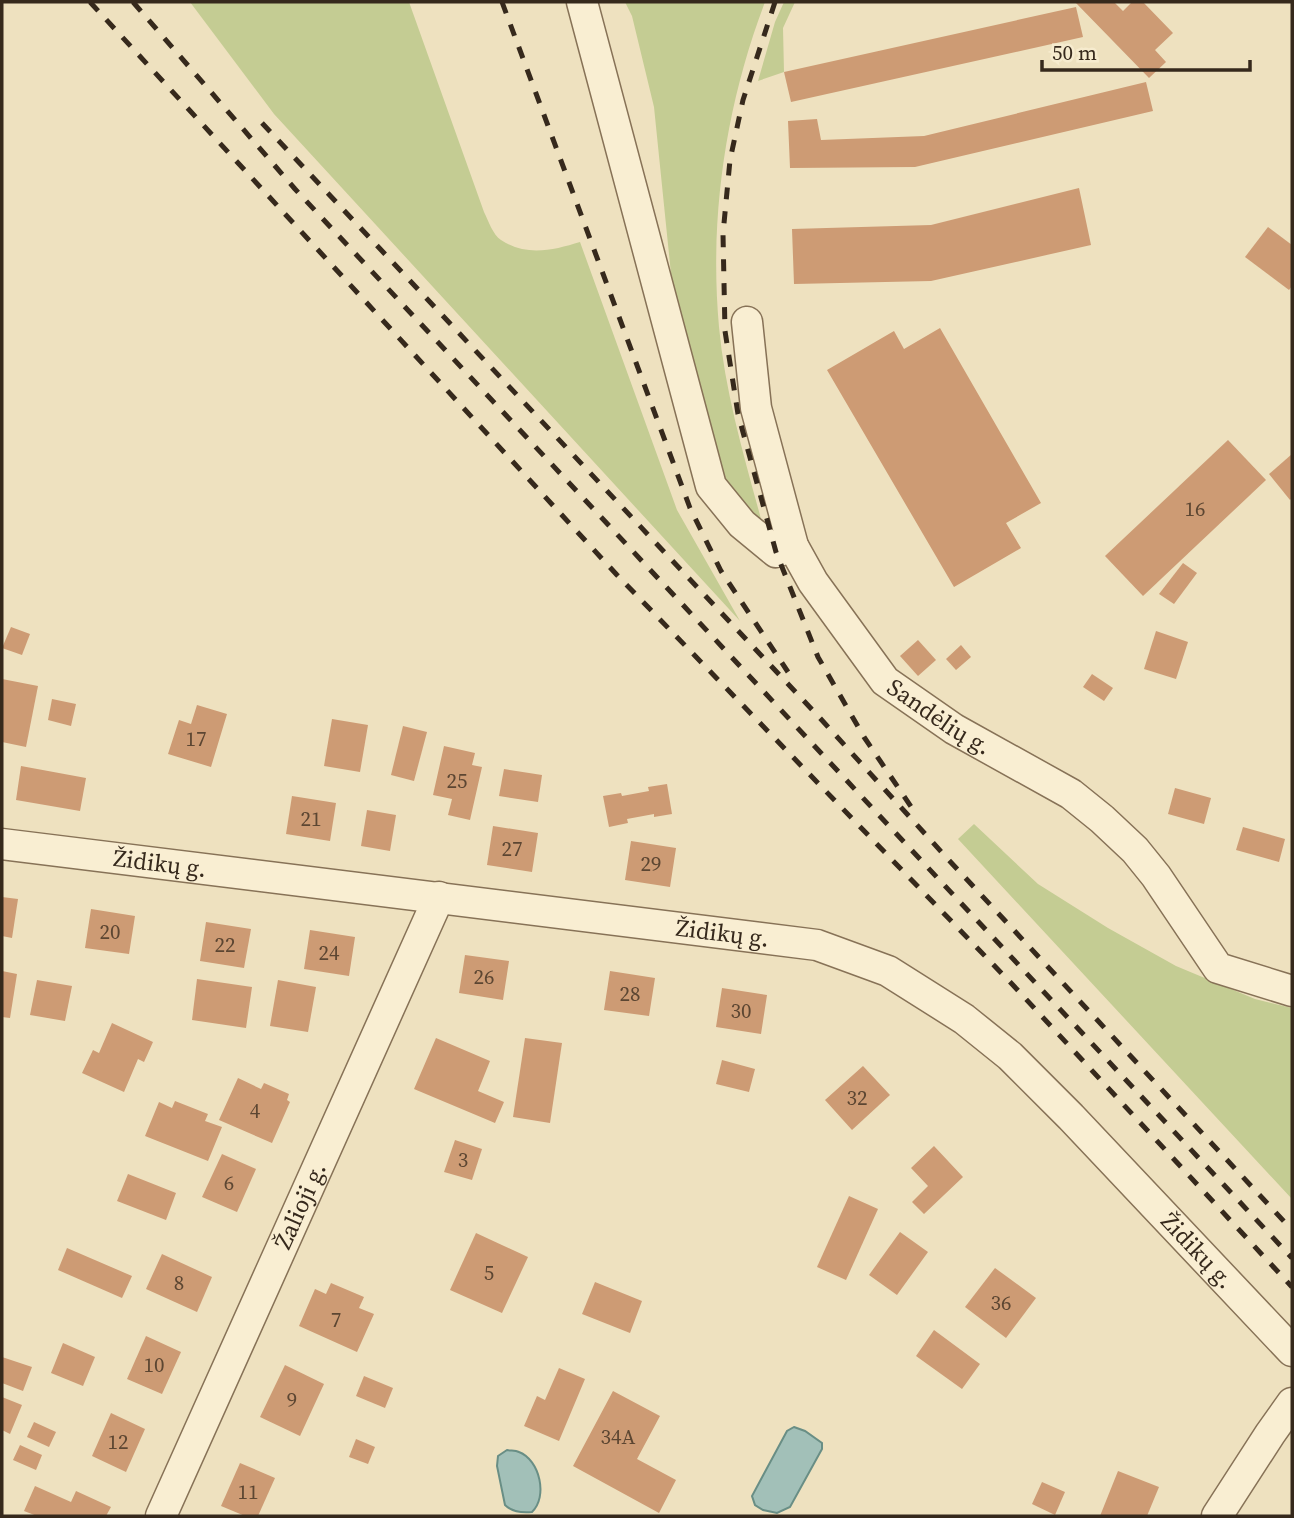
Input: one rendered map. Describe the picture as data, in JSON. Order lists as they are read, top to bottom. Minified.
{"streets":{"street":["Sandėlių g.","Židikų g.","Žalioji g."]},"crossings":[["Židikų g.","Žalioji g."]],"house_numbers":["16","17","25","21","27","29","20","22","24","26","28","30","32","4","3","6","5","8","36","7","10","9","34A","12","11"],"scale_bar":"50 m"}
